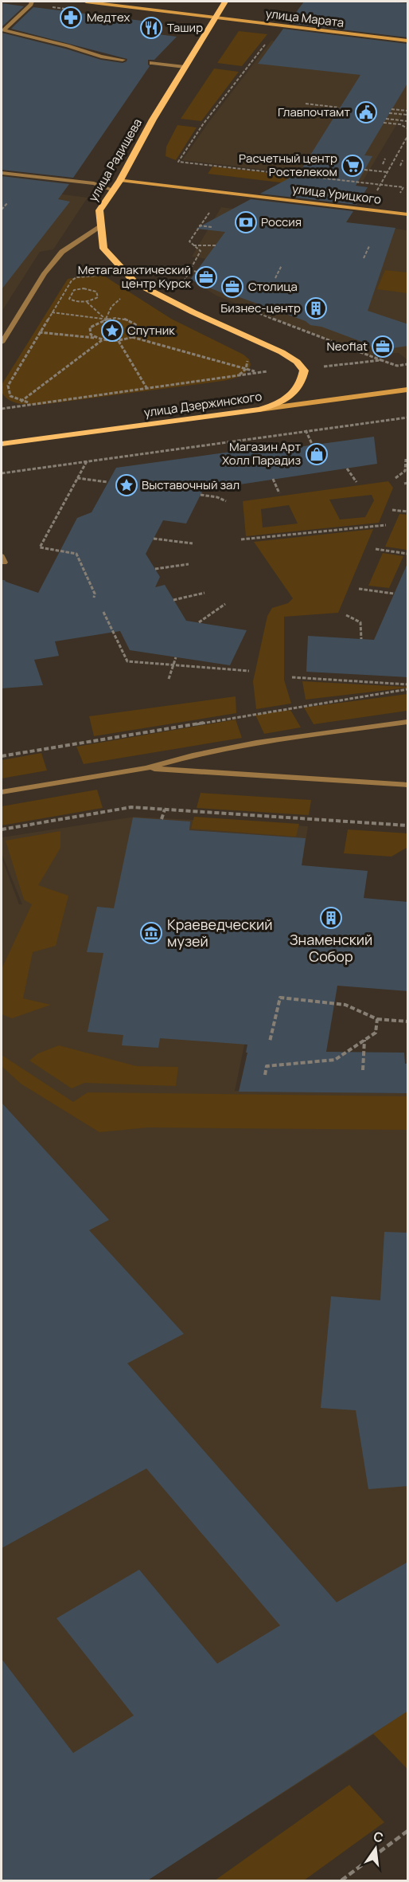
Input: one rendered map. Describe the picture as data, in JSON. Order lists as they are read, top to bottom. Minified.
{"streets":{"main road":["улица Марата","улица Радищева","улица Урицкого","улица Дзержинского"]},"crossings":[["улица Марата","улица Радищева"],["улица Радищева","улица Урицкого"]],"places":{"pharmacy":["Медтех"],"restaurant":["Ташир"],"public building":["Главпочтамт"],"supermarket":["Расчетный центр Ростелеком"],"bank":["Россия"],"office":["Метагалактический центр Курск","Столица","Neoflat"],"building":["Бизнес-центр","Знаменский Собор"],"place":["Спутник","Выставочный зал"],"shop":["Магазин Арт Холл Парадиз"],"museum":["Краеведческий музей"]},"north":"top"}
